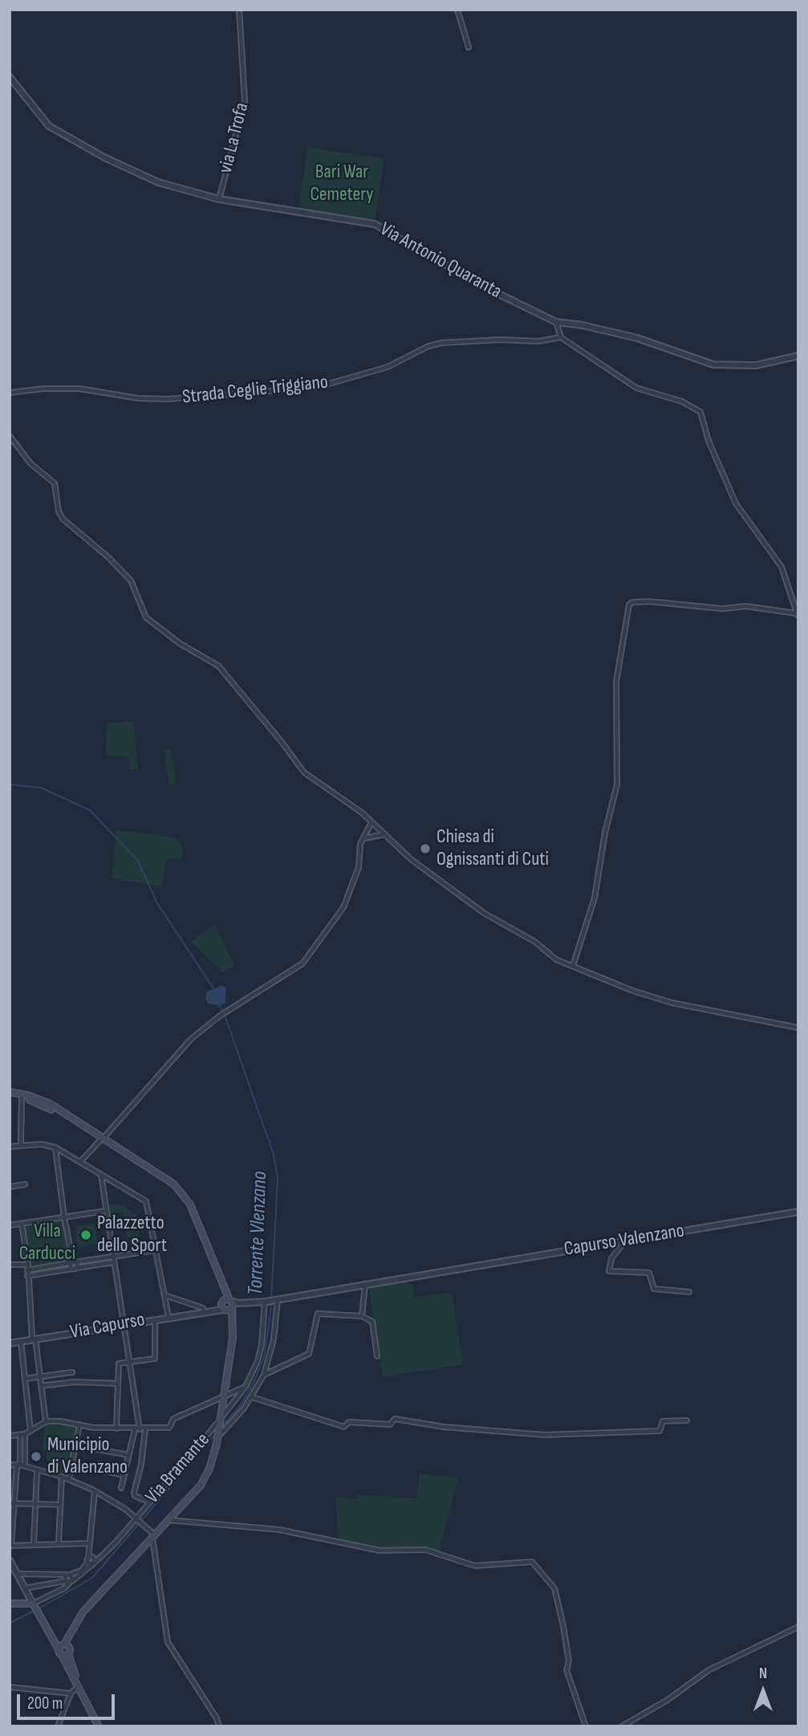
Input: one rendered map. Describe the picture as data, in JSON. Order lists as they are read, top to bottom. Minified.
{"streets":{"street":["via La Trofa","Via Antonio Quaranta","Strada Ceglie Triggiano","Capurso Valenzano","Via Capurso","Via Bramante"]},"crossings":[["via La Trofa","Via Antonio Quaranta"],["Capurso Valenzano","Via Capurso"],["Via Capurso","Via Bramante"]],"water":["Torrente Vlenzano"],"parks":["Bari War Cemetery","Villa Carducci"],"places":["Chiesa di Ognissanti di Cuti","Palazzetto dello Sport","Municipio di Valenzano"],"scale_bar":"200 m","north":"top"}
